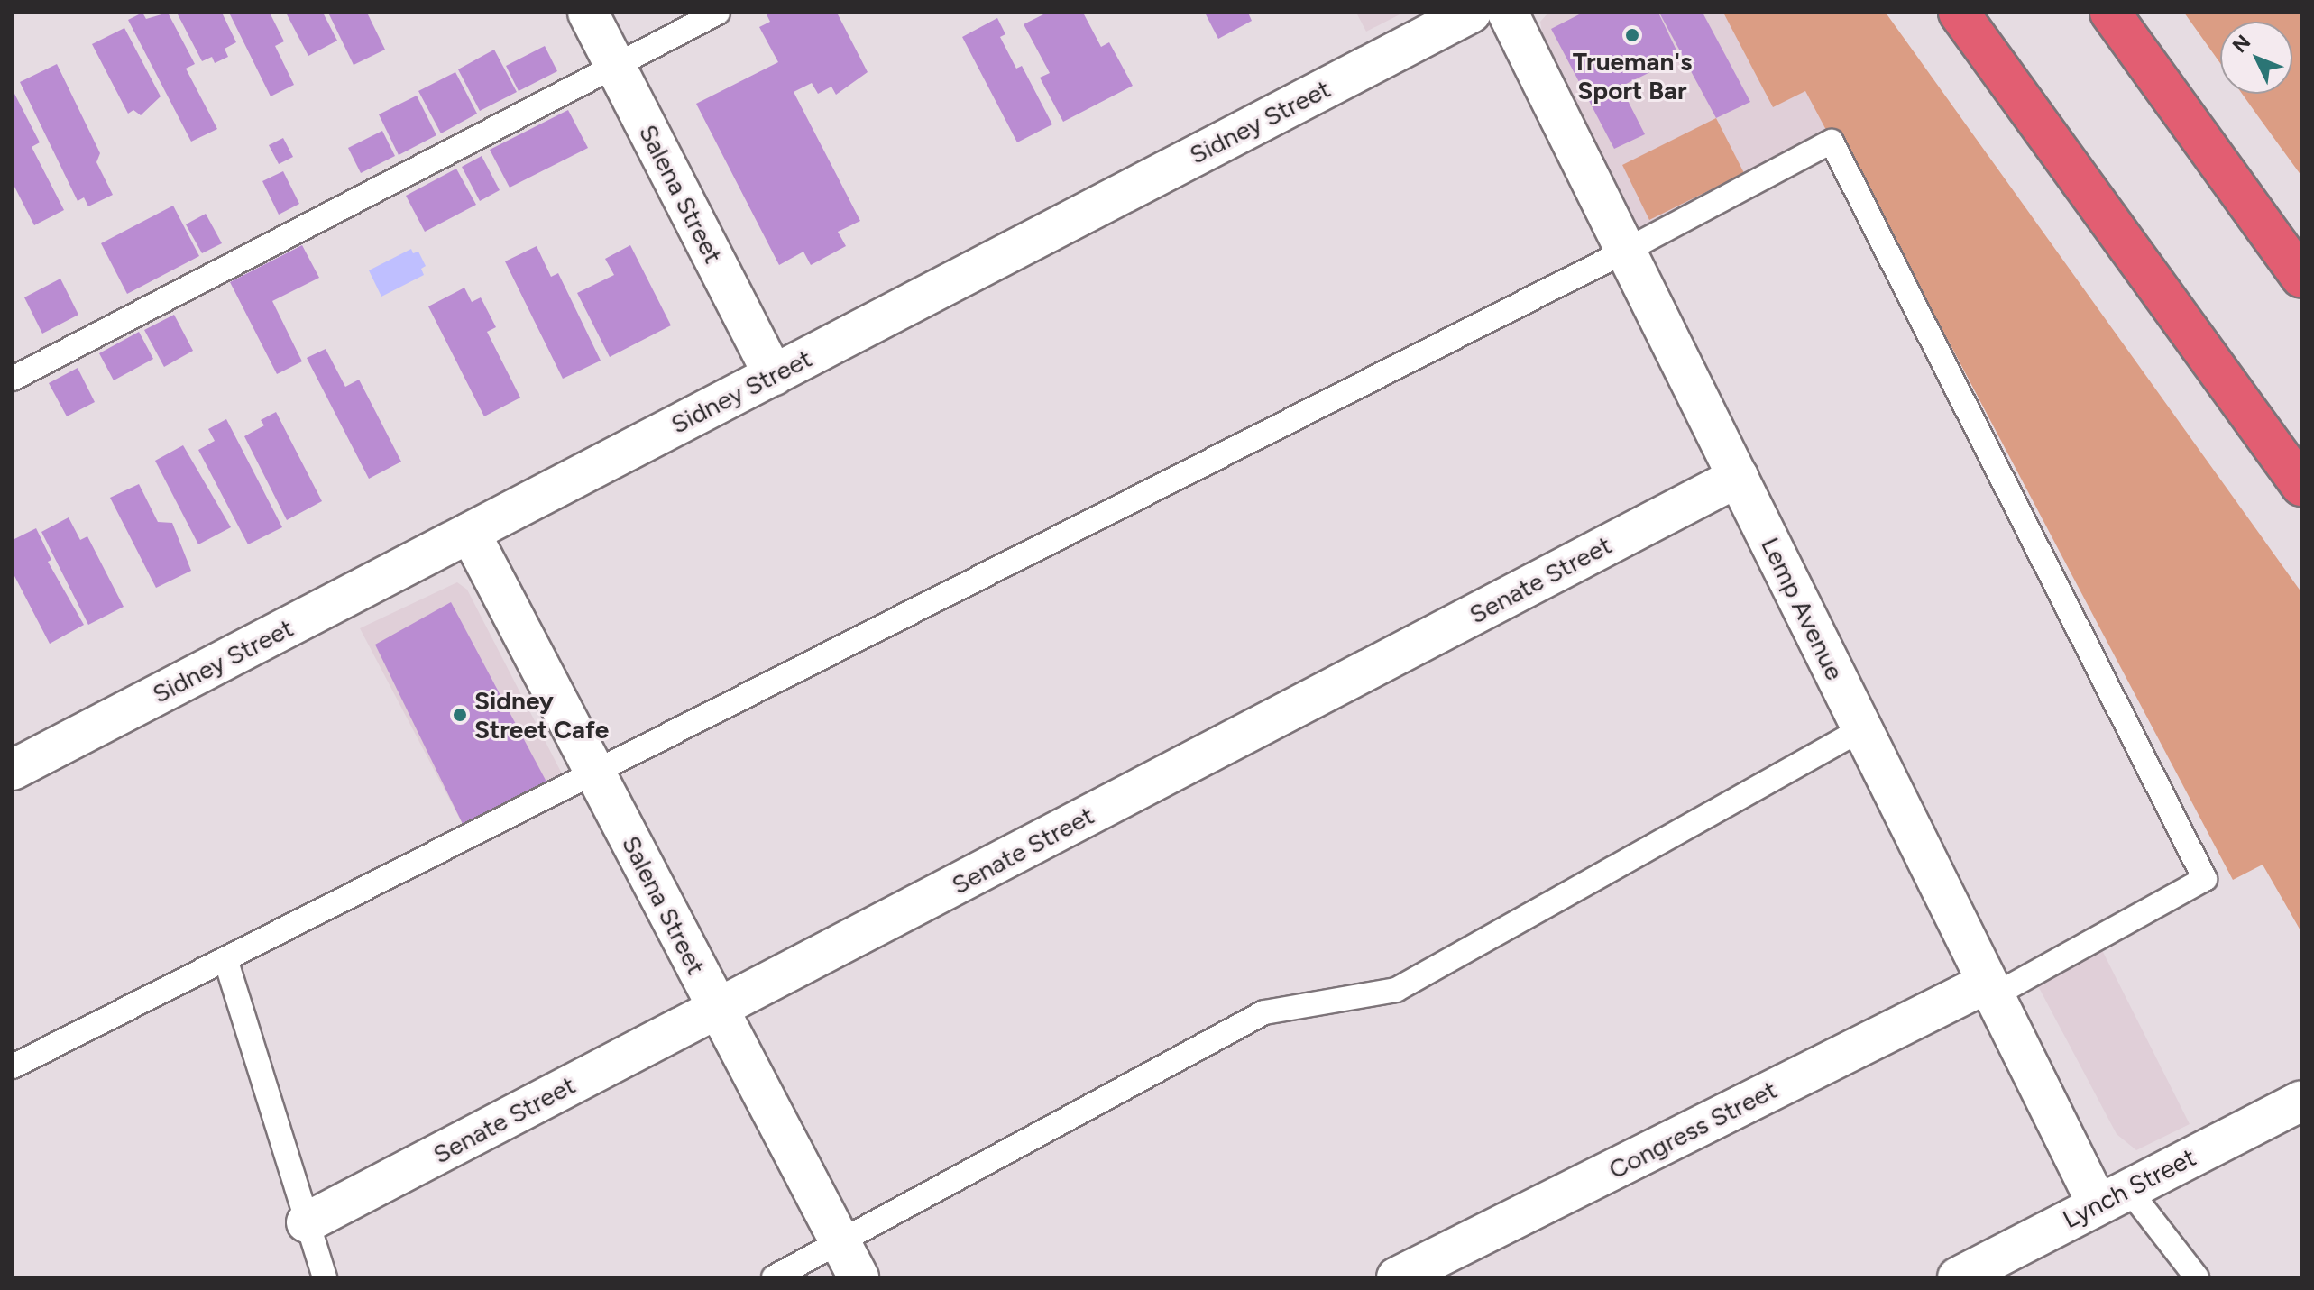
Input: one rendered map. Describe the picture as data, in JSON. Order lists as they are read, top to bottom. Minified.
{"streets":{"street":["Sidney Street","Salena Street","Senate Street","Lemp Avenue","Congress Street","Lynch Street"]},"crossings":[["Sidney Street","Salena Street"],["Salena Street","Senate Street"],["Senate Street","Lemp Avenue"],["Lemp Avenue","Congress Street"],["Lemp Avenue","Lynch Street"]],"places":["Trueman's Sport Bar","Sidney Street Cafe"],"north":"top left"}
